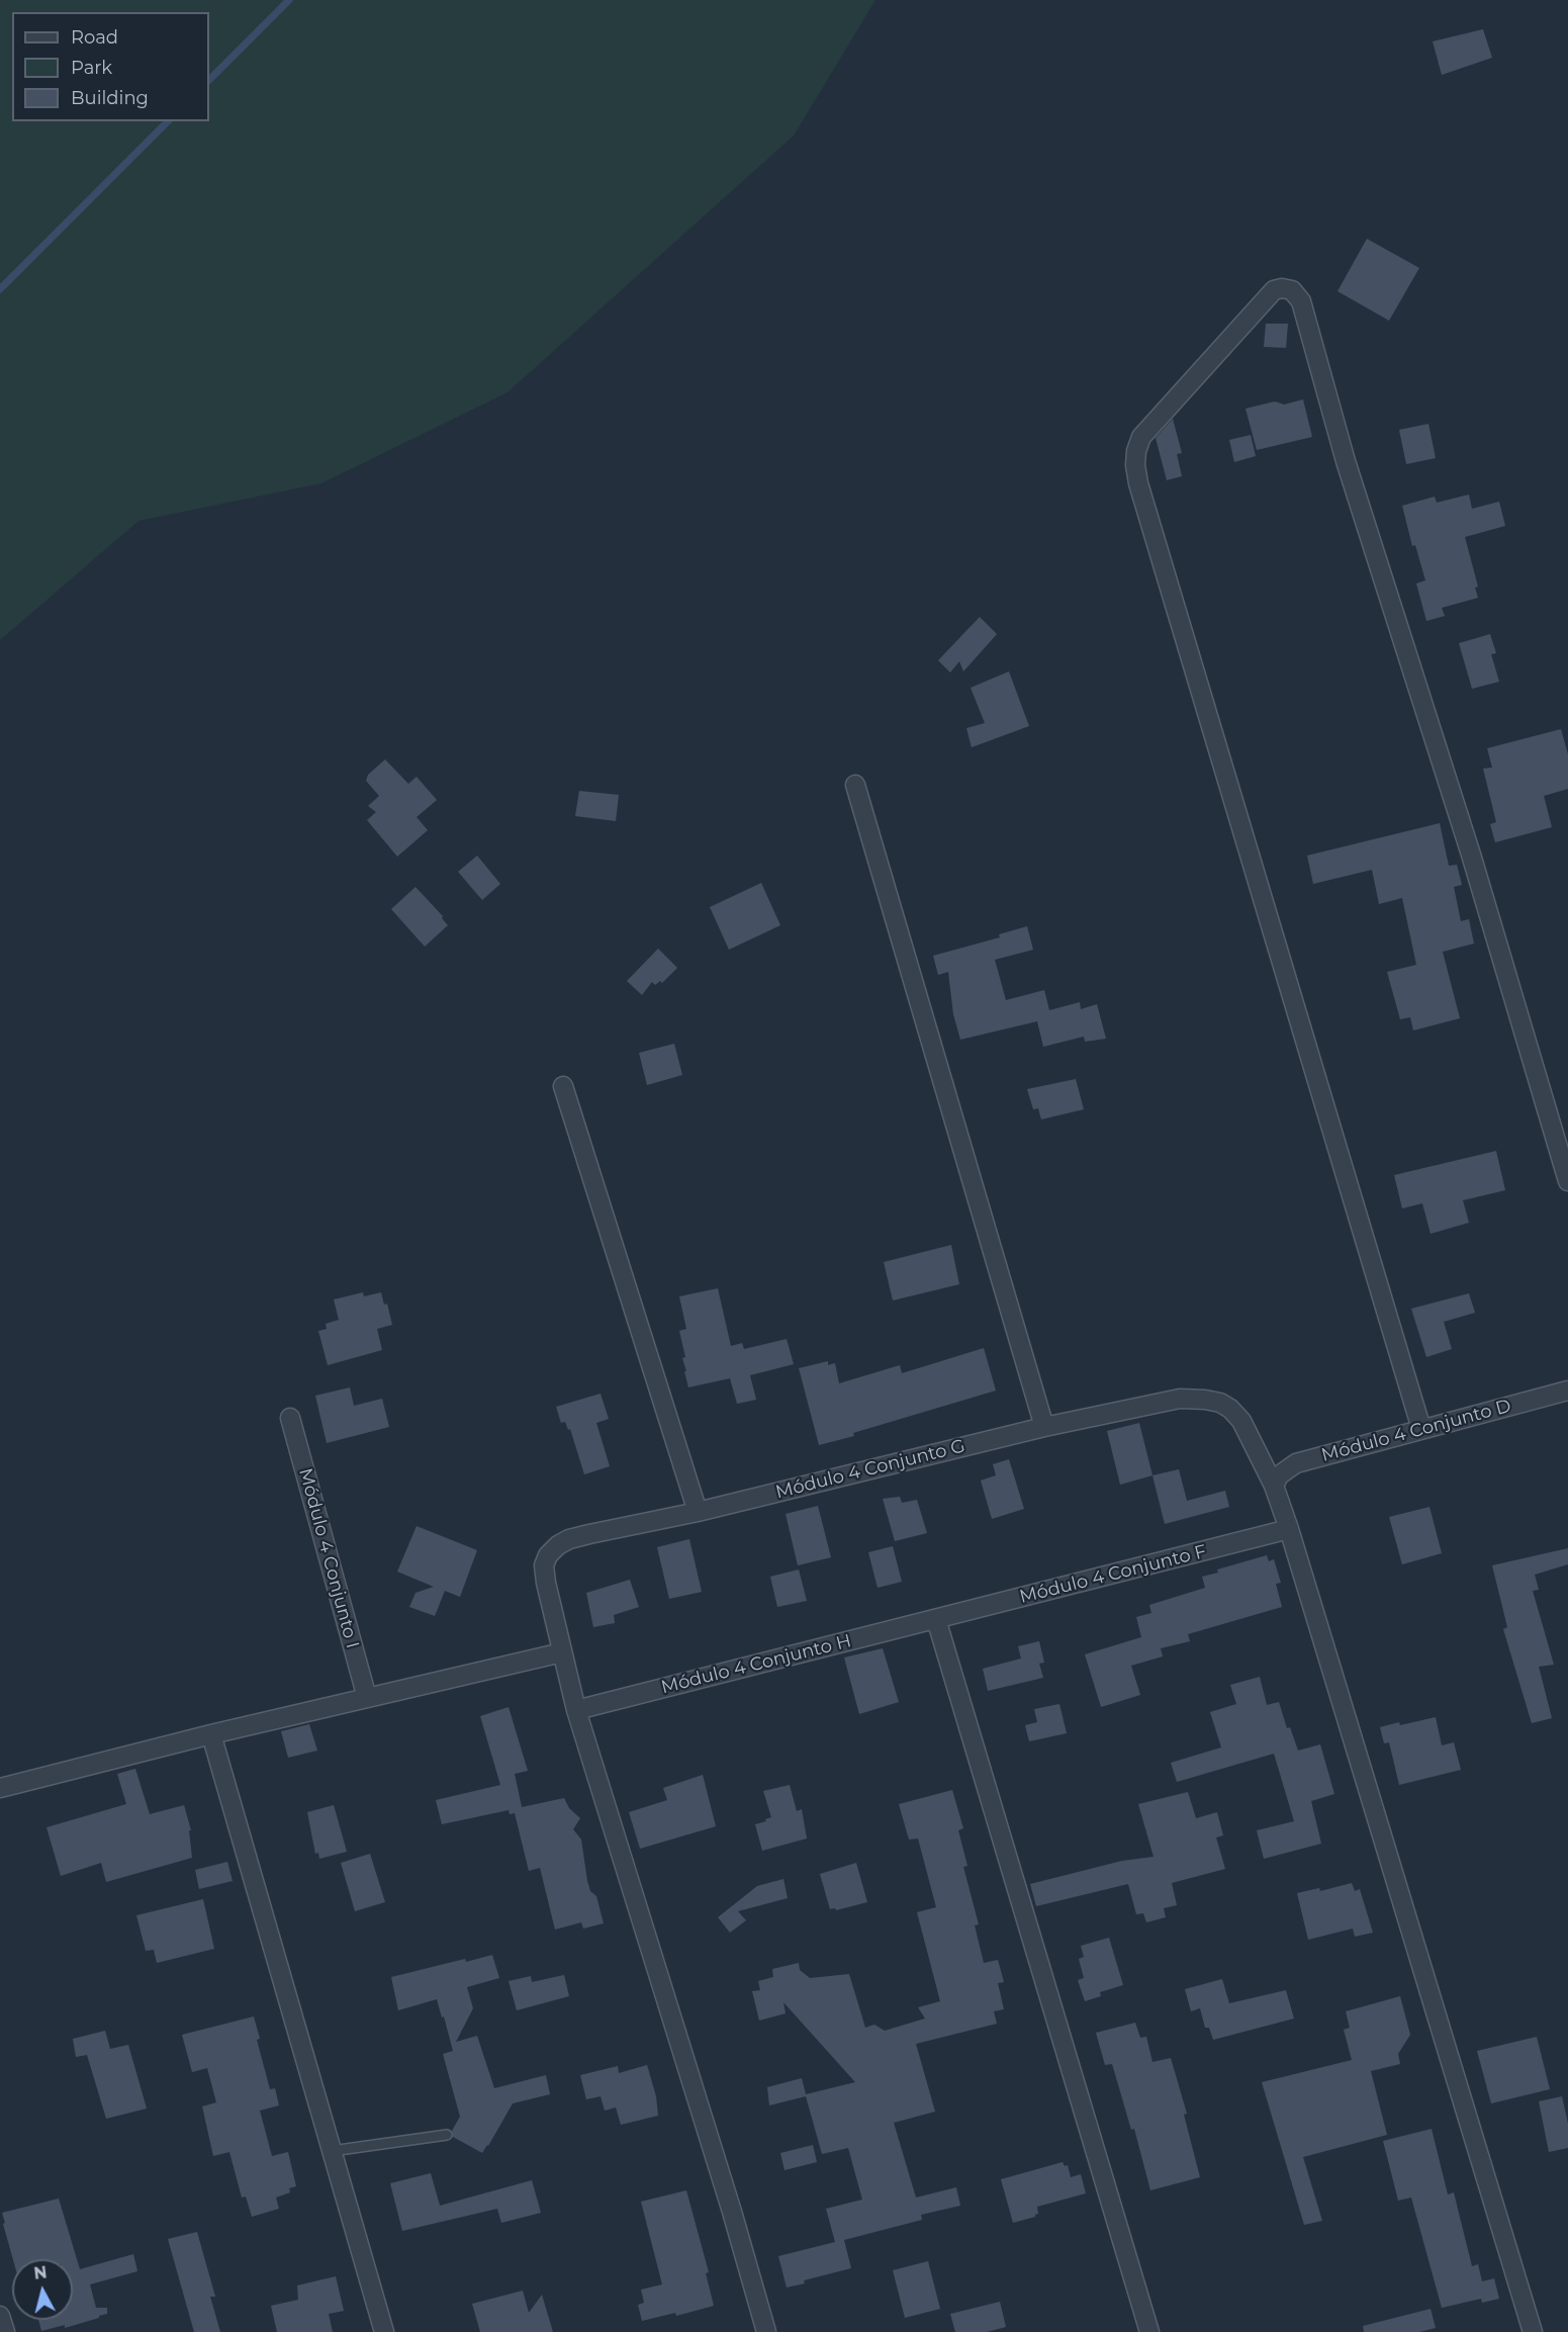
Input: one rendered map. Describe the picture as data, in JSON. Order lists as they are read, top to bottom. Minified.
{"streets":{"street":["Módulo 4 Conjunto D","Módulo 4 Conjunto G","Módulo 4 Conjunto I","Módulo 4 Conjunto F","Módulo 4 Conjunto H"]},"crossings":[["Módulo 4 Conjunto D","Módulo 4 Conjunto G"],["Módulo 4 Conjunto G","Módulo 4 Conjunto F"],["Módulo 4 Conjunto F","Módulo 4 Conjunto H"]],"legend":["Road","Park","Building"],"north":"top"}
